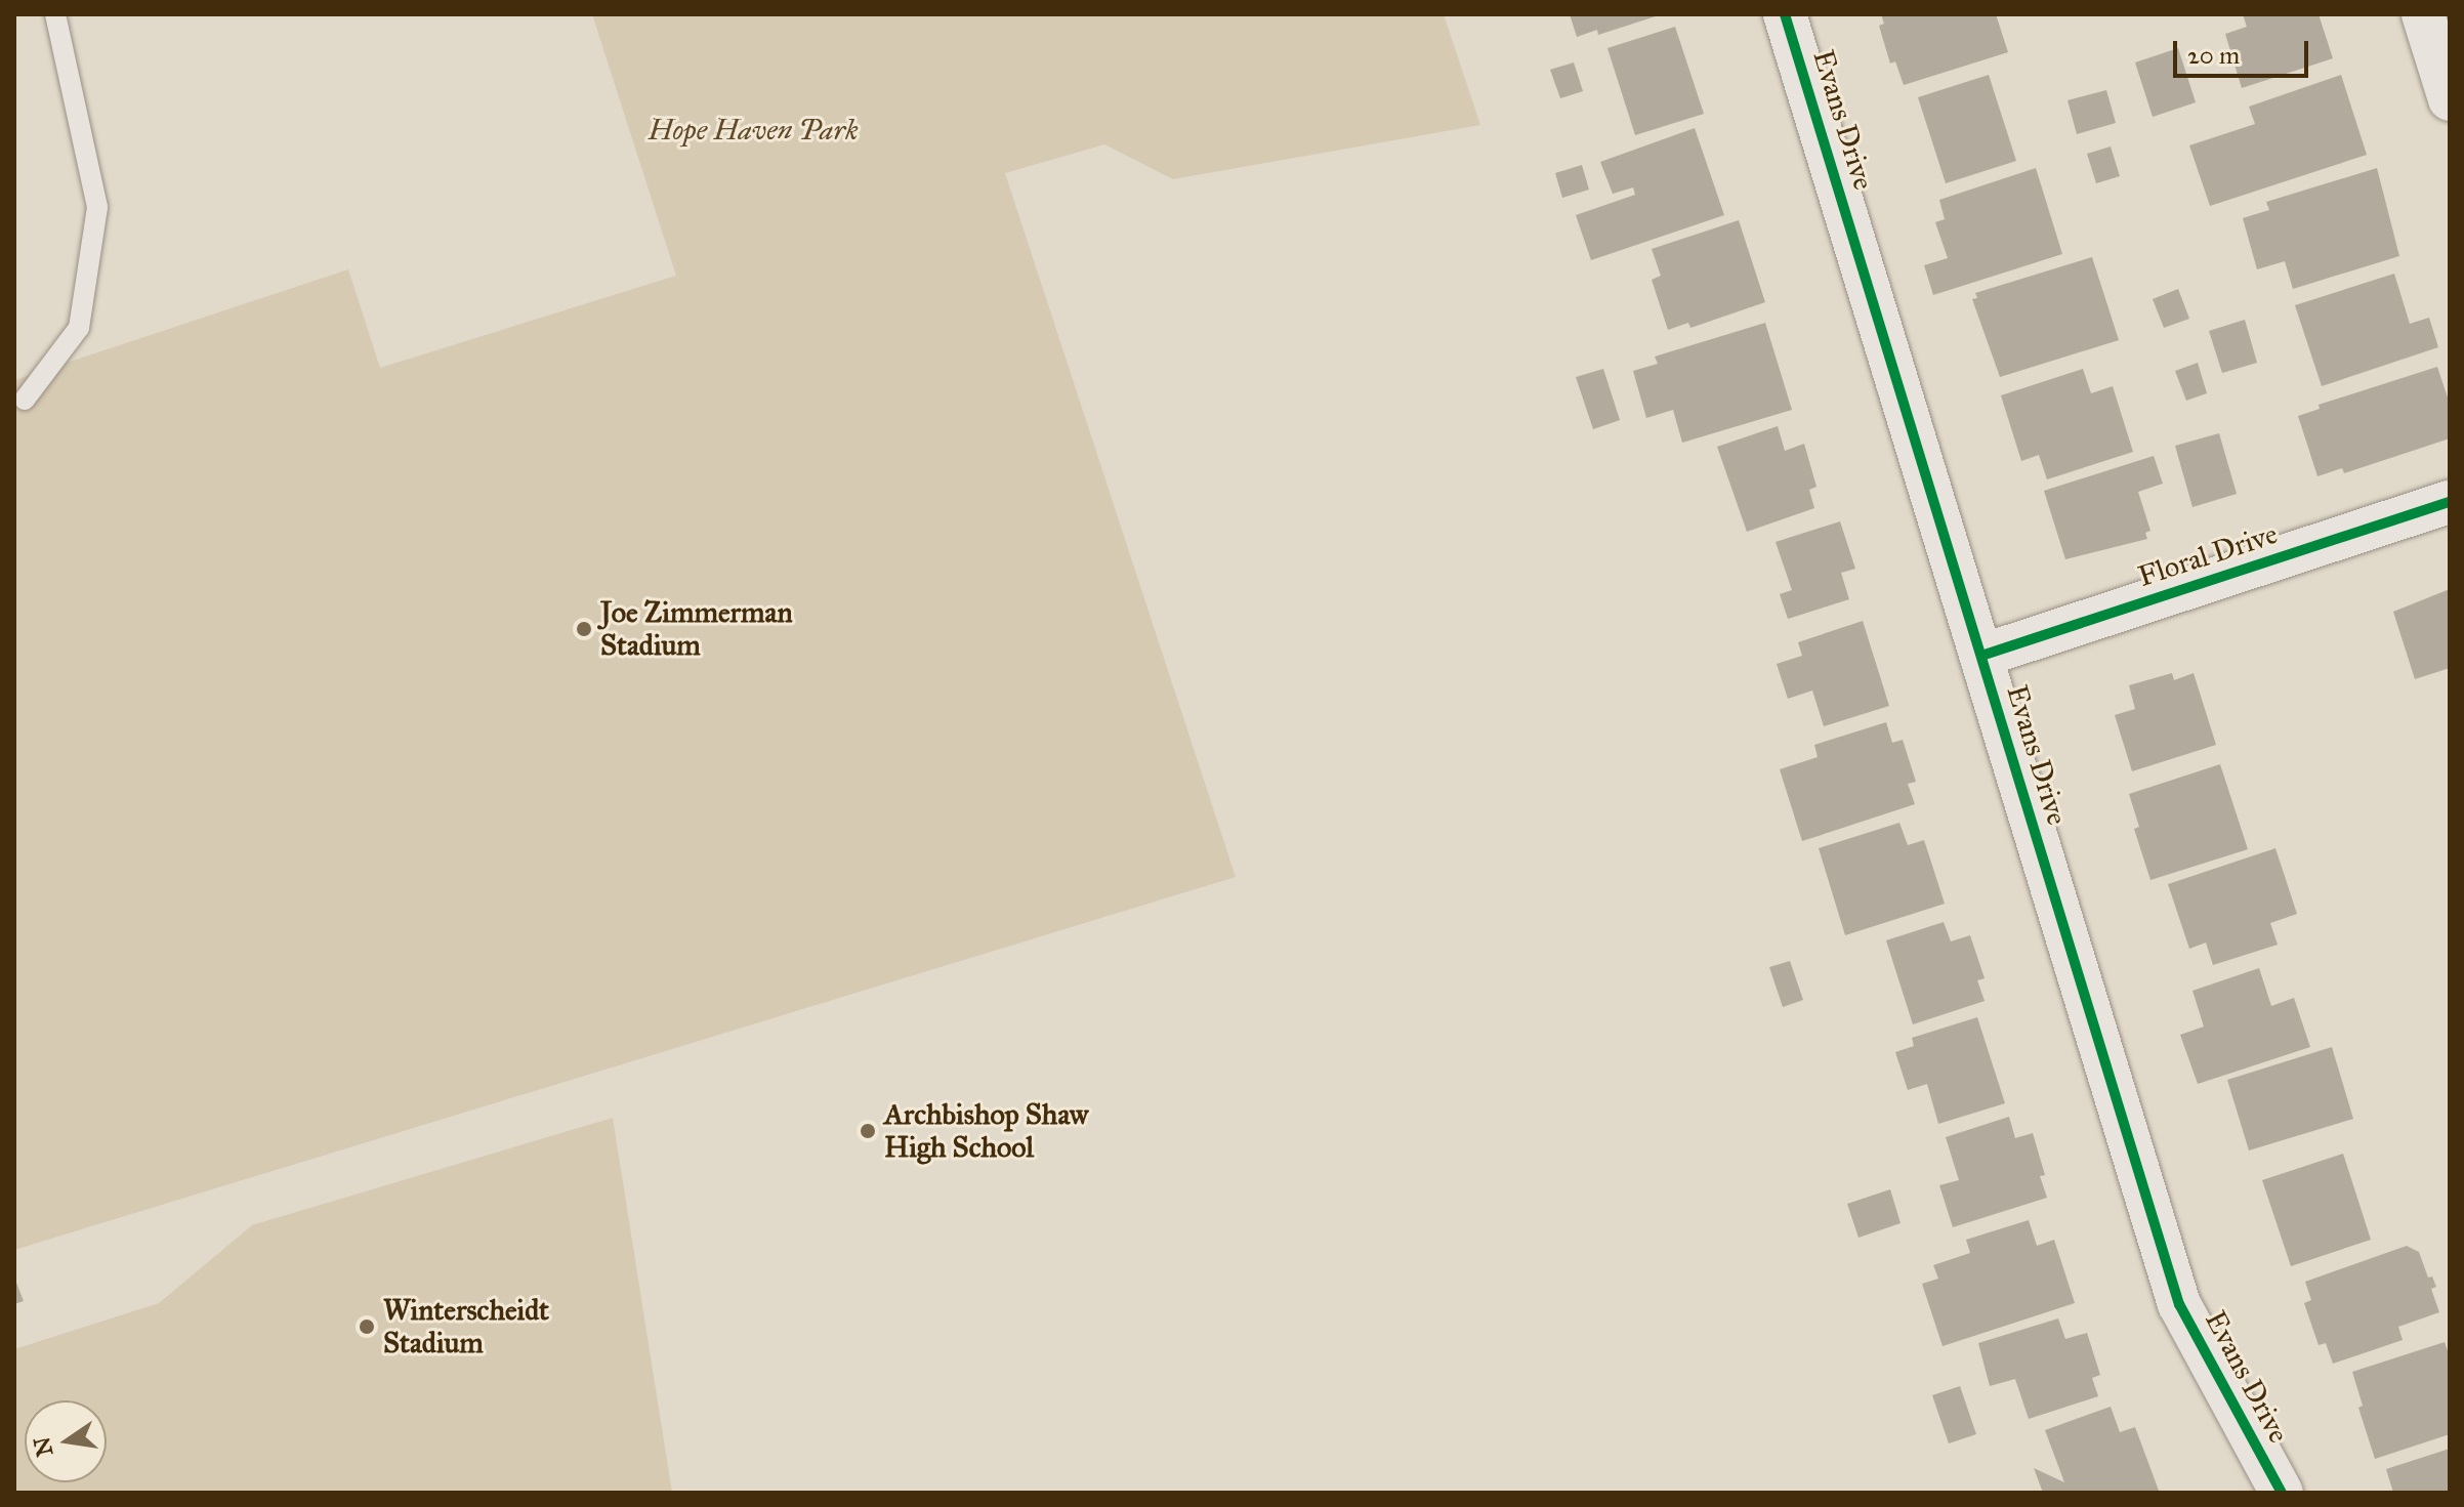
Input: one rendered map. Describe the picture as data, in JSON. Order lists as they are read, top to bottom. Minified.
{"streets":{"street":["Evans Drive","Floral Drive"]},"crossings":[["Evans Drive","Floral Drive"]],"parks":["Hope Haven Park"],"places":["Joe Zimmerman Stadium","Archbishop Shaw High School","Winterscheidt Stadium"],"scale_bar":"20 m","north":"left"}
